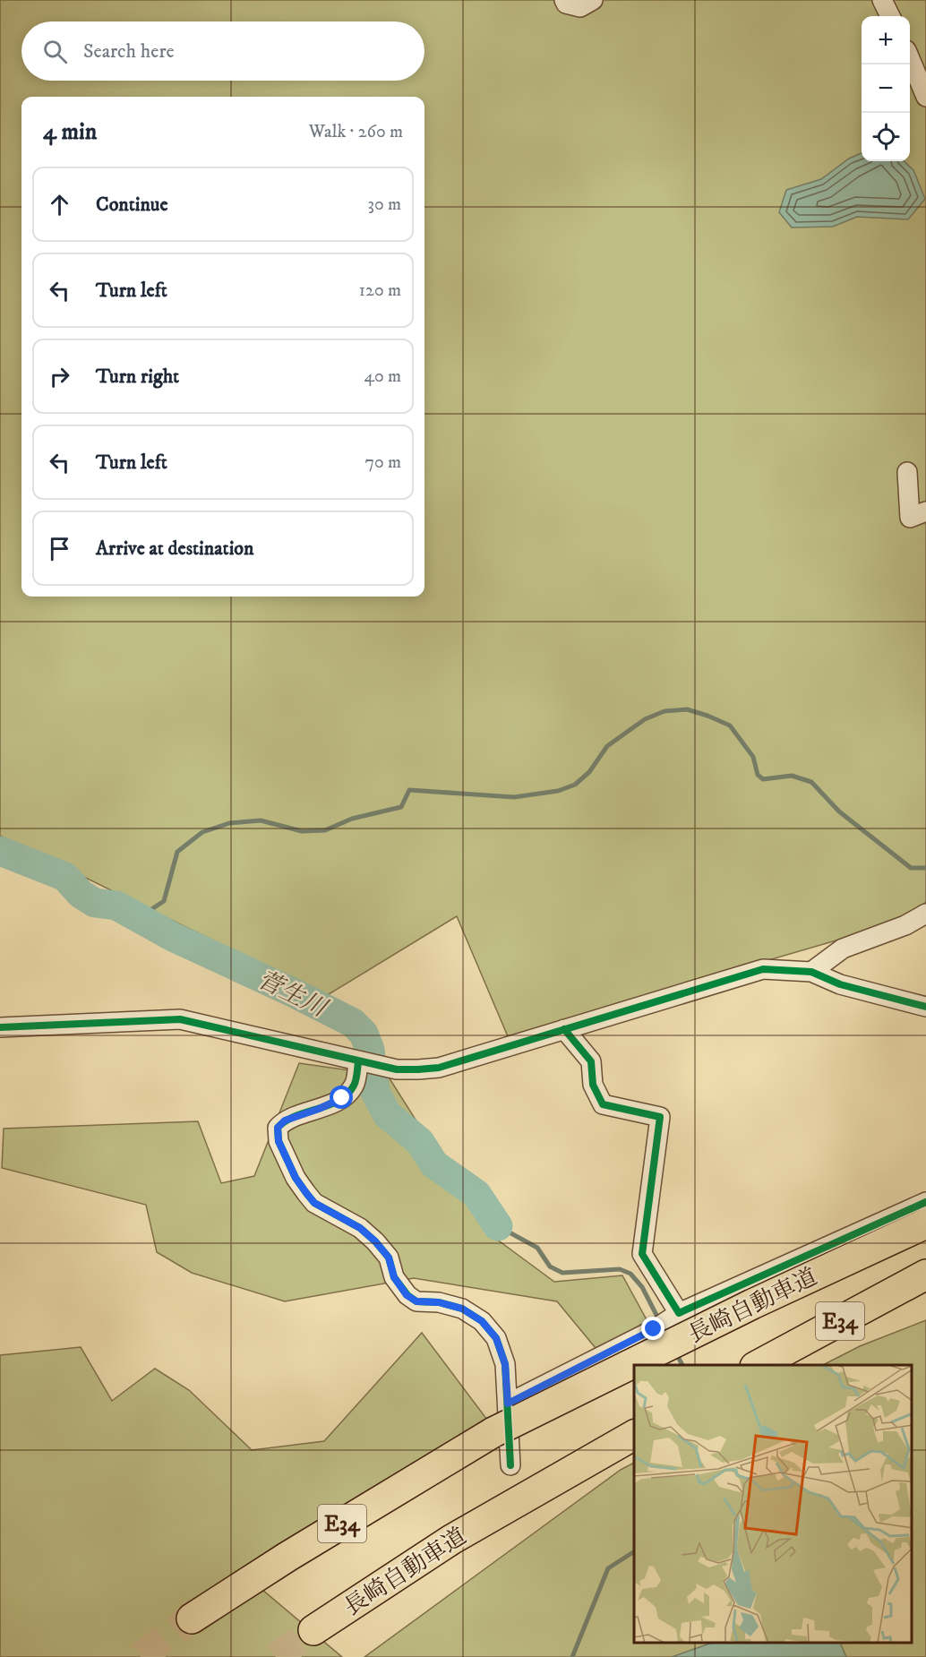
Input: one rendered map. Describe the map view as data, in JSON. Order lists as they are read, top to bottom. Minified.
{"streets":{"highway":["長崎自動車道","E34"]},"water":["菅生川"],"page":{"map_buttons":["+","−"],"search":"Search here","heading":["4 min","Walk · 260 m"],"list":[["Continue","30 m"],["Turn left","120 m"],["Turn right","40 m"],["Turn left","70 m"],"Arrive at destination"]}}
